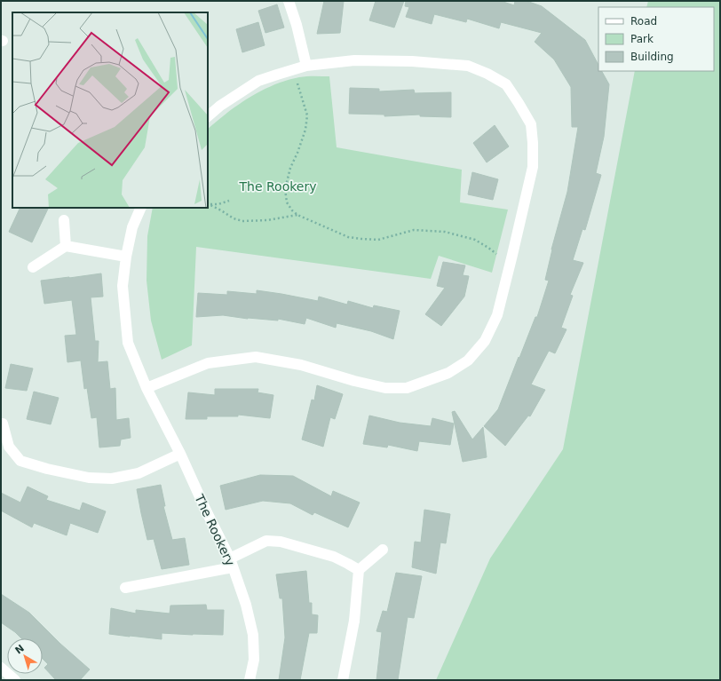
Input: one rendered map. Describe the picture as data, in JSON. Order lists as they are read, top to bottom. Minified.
{"streets":{"street":["The Rookery"]},"parks":["The Rookery"],"legend":["Road","Park","Building"],"north":"top left"}
